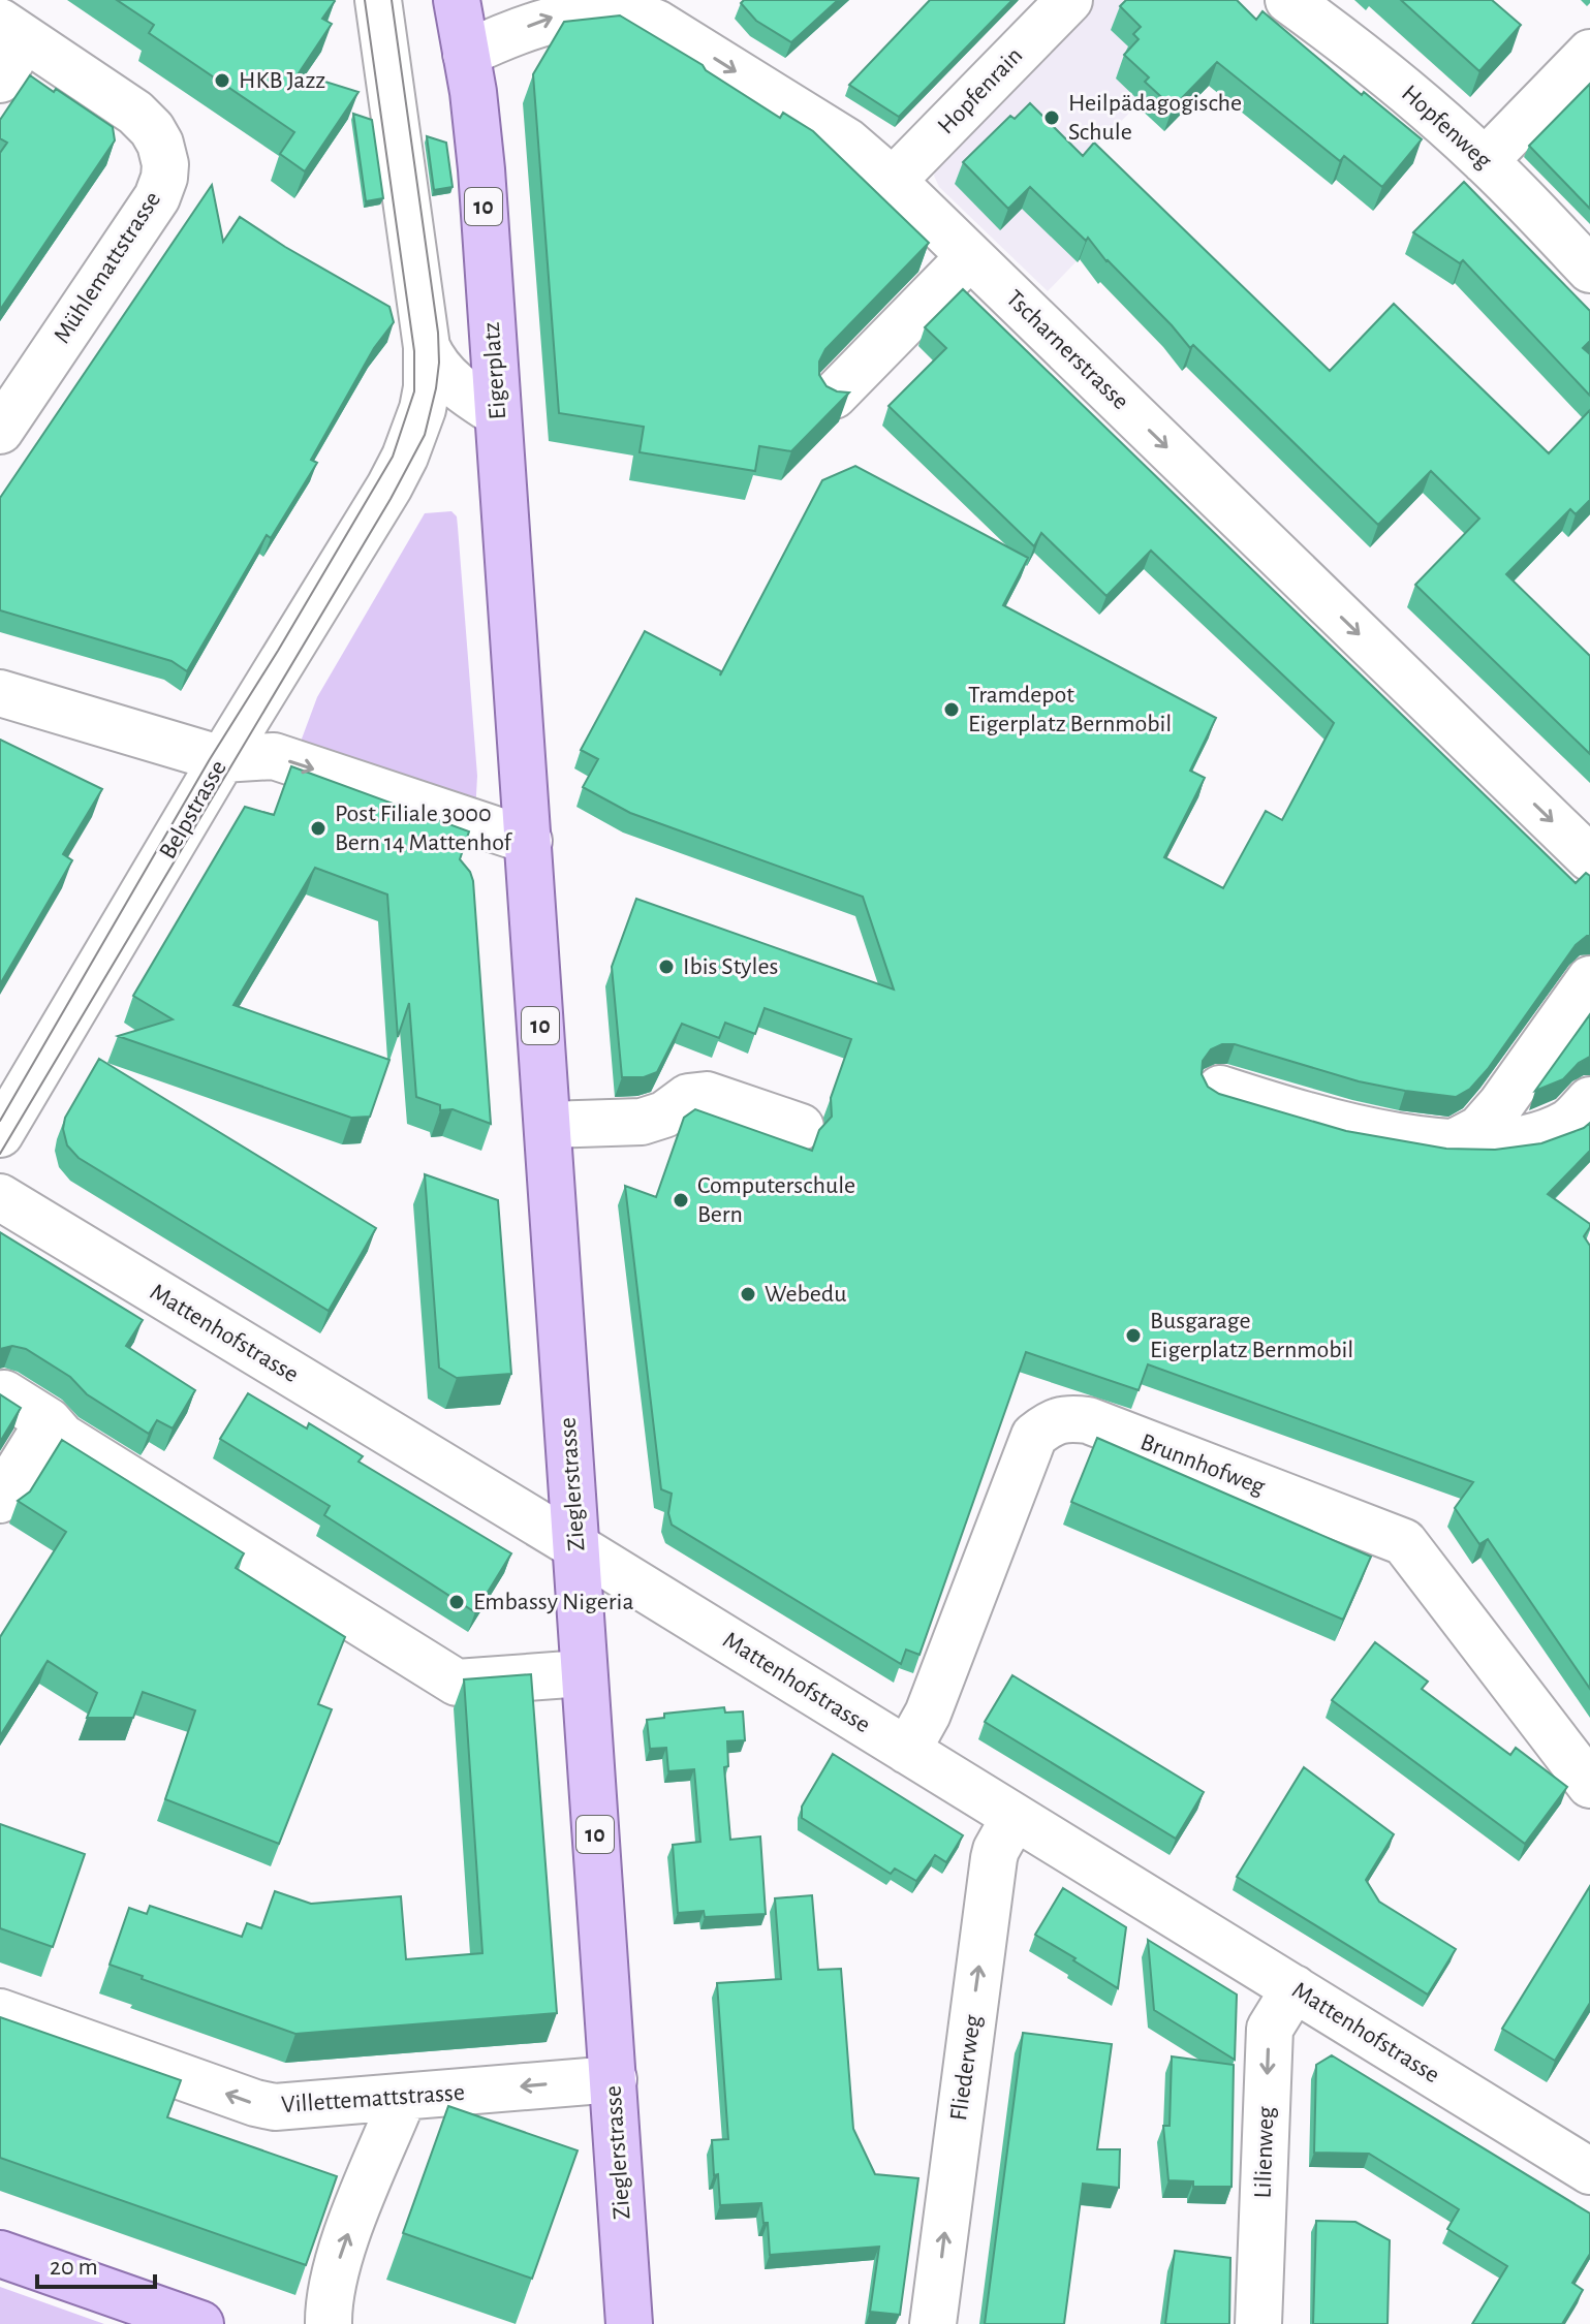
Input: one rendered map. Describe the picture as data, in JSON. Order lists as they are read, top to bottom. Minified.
{"streets":{"main road":["10","Eigerplatz","Zieglerstrasse"],"street":["Hopfenrain","Hopfenweg","Mühlemattstrasse","Tscharnerstrasse","Belpstrasse","Mattenhofstrasse","Brunnhofweg","Fliederweg","Villettemattstrasse","Lilienweg"]},"crossings":[["Hopfenrain","Tscharnerstrasse"],["Tscharnerstrasse","Eigerplatz"],["Eigerplatz","Zieglerstrasse"],["Mattenhofstrasse","Brunnhofweg"],["Mattenhofstrasse","Zieglerstrasse"],["Mattenhofstrasse","Fliederweg"],["Mattenhofstrasse","Lilienweg"],["Zieglerstrasse","Villettemattstrasse"]],"one_way":["Tscharnerstrasse","Fliederweg","Villettemattstrasse","Lilienweg"],"places":["HKB Jazz","Heilpädagogische Schule","Tramdepot Eigerplatz Bernmobil","Post Filiale 3000 Bern 14 Mattenhof","Ibis Styles","Computerschule Bern","Webedu","Busgarage Eigerplatz Bernmobil","Embassy Nigeria"],"scale_bar":"20 m"}
